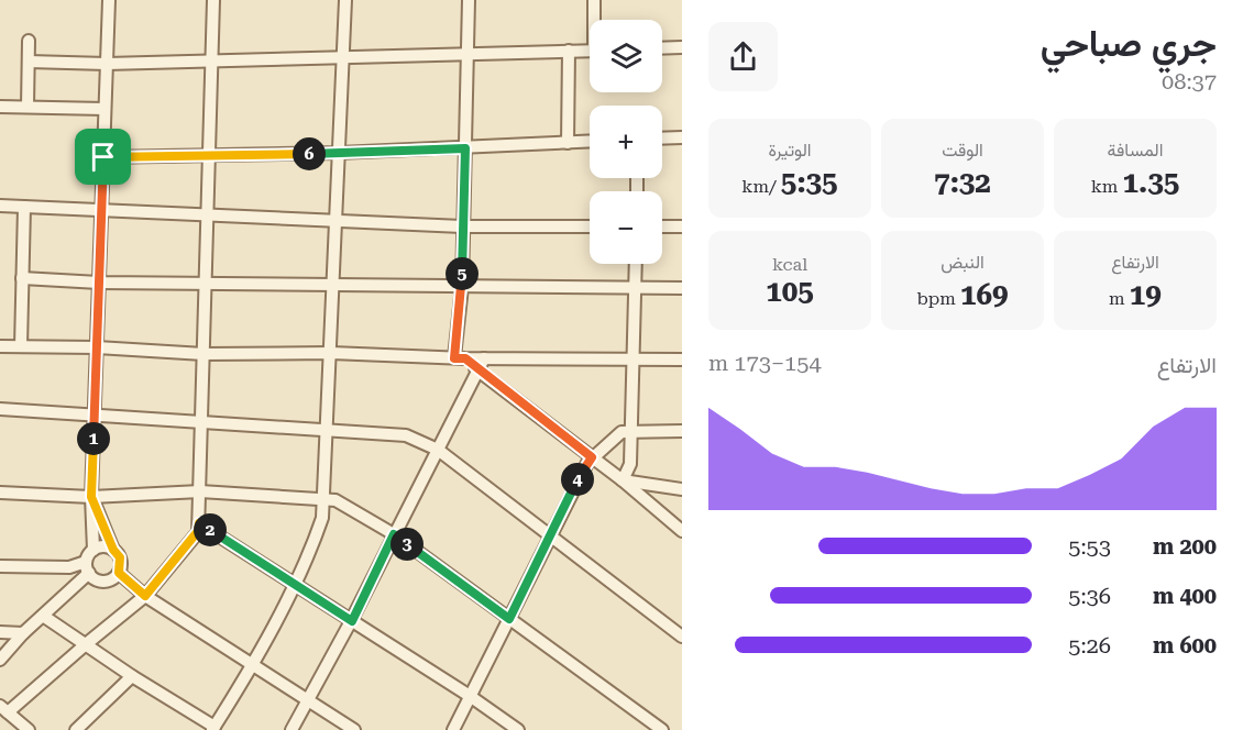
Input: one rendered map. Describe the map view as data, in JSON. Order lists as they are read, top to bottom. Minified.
{"page":{"heading":["جري صباحي","08:37"],"map_buttons":["+","−"],"stats":[["المسافة","1.35 km"],["الوقت","7:32"],["الوتيرة","5:35 /km"],["الارتفاع","19 m"],["النبض","169 bpm"],["kcal","105"]],"pins":["6","5","1","4","2","3"],"chart":["الارتفاع","154–173 m"],"list":[{"name":"200 m","note":"5:53"},{"name":"400 m","note":"5:36"},{"name":"600 m","note":"5:26"}]}}
